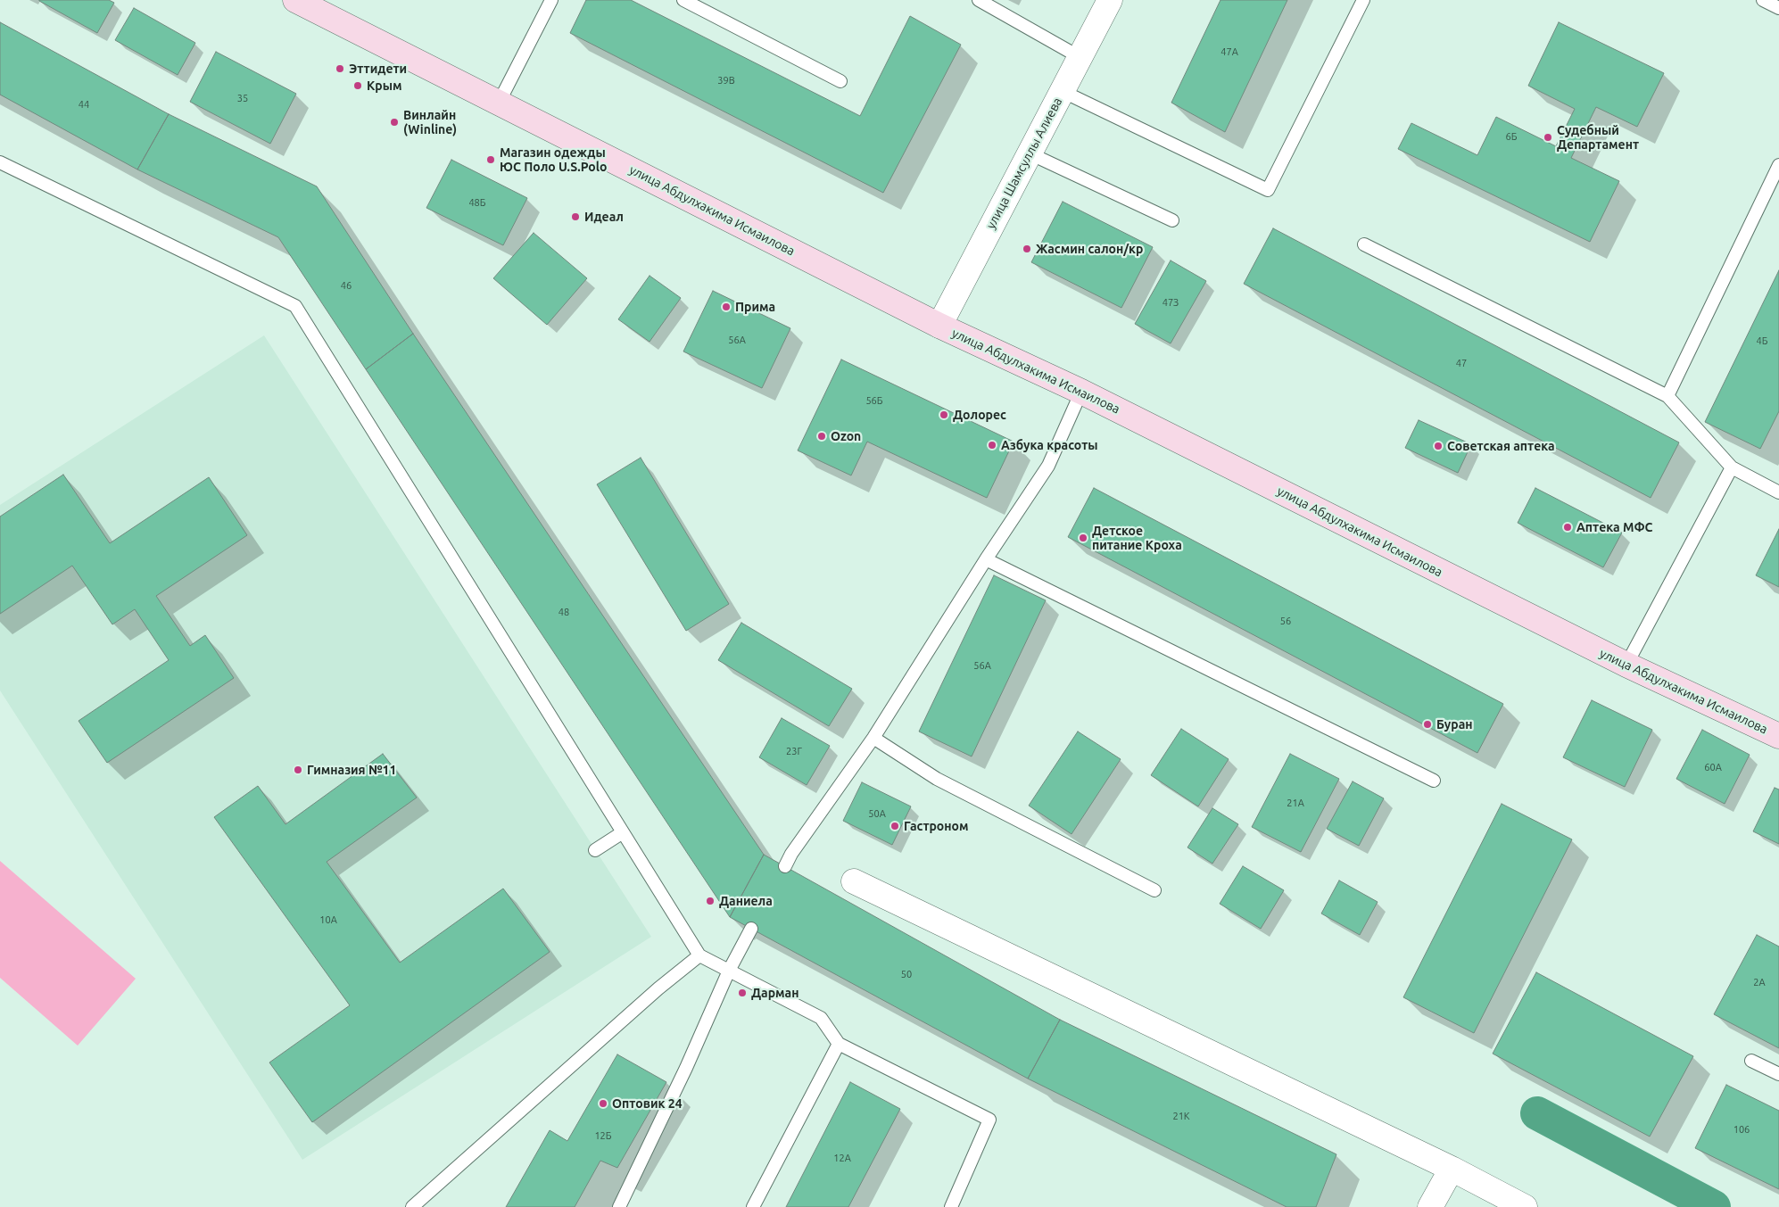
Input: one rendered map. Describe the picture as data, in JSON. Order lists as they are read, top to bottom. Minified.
{"streets":{"main road":["улица Абдулхакима Исмаилова"],"street":["улица Шамсуллы Алиева"]},"crossings":[["улица Шамсуллы Алиева","улица Абдулхакима Исмаилова"]],"places":["Эттидети","Крым","Винлайн (Winline)","Судебный Департамент","Магазин одежды ЮС Поло U.S.Polo","Идеал","Жасмин салон/кр","Прима","Долорес","Ozon","Азбука красоты","Советская аптека","Аптека МФС","Детское питание Кроха","Буран","Гимназия №11","Гастроном","Даниела","Дарман","Оптовик 24"],"house_numbers":["47А","39В","35","44","6Б","48Б","46","47З","56А","4Б","47","56Б","48","56","56А","23Г","60А","21А","50А","10А","50","2А","21К","106","12Б","12А"]}
